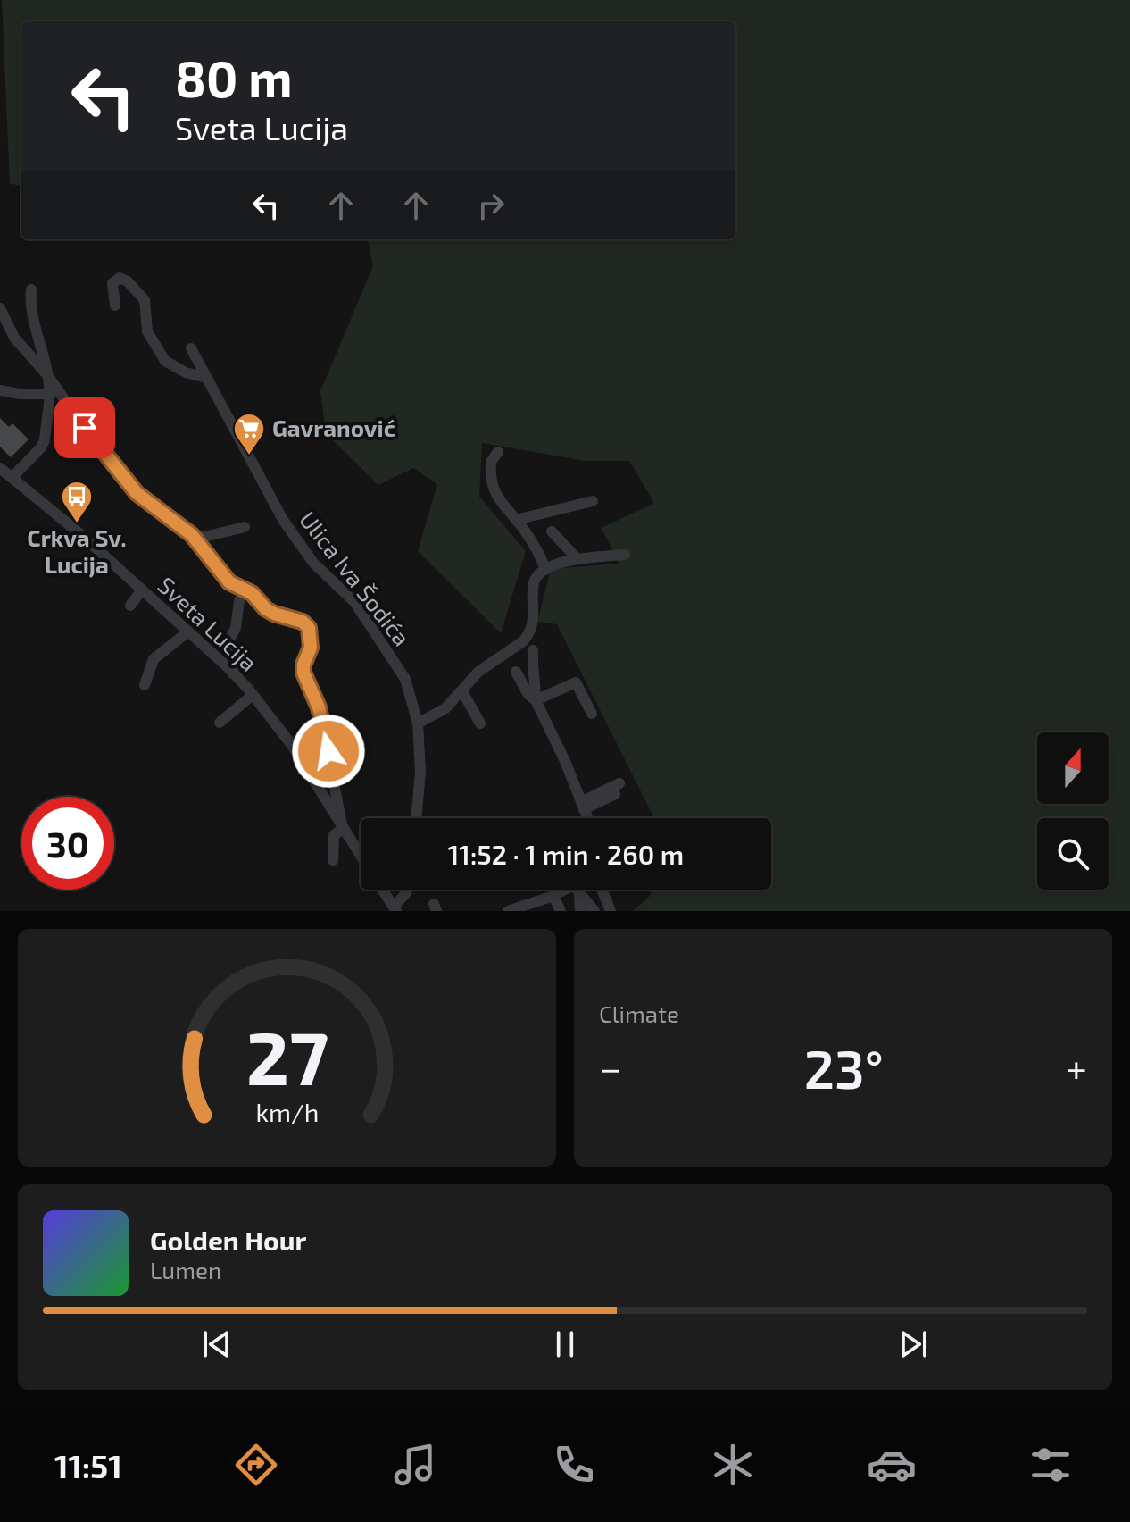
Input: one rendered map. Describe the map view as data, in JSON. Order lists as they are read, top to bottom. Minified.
{"streets":{"street":["Ulica Iva Šodića","Sveta Lucija"]},"places":{"supermarket":["Gavranović"],"bus stop":["Crkva Sv. Lucija"]},"north":"top","page":{"turn":["80 m","Sveta Lucija"],"limit":"30","trip":"11:52 · 1 min · 260 m","tile":"Climate","heat":["−","23°","+"],"song":["Golden Hour","Lumen"],"tabs":"11:51","gauge":["27","km/h"]}}
